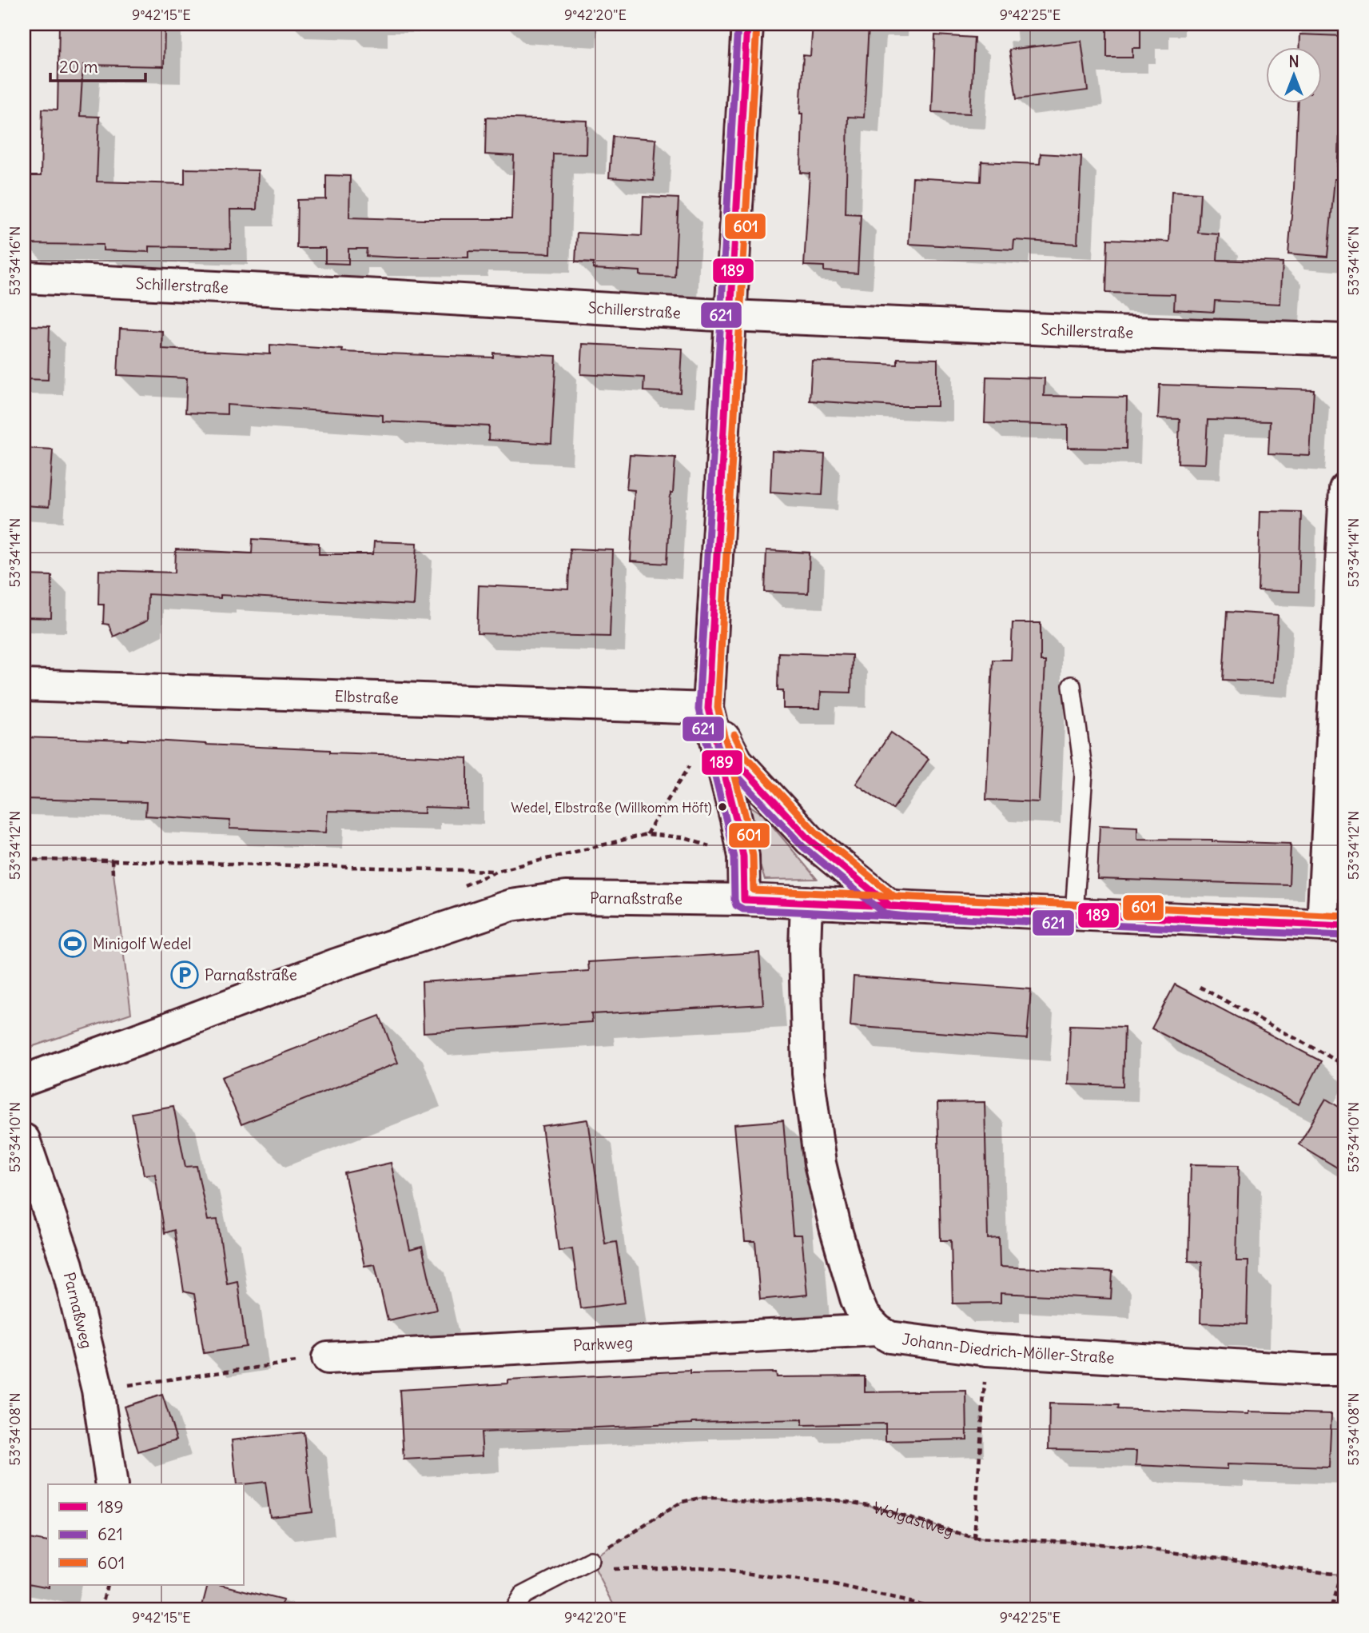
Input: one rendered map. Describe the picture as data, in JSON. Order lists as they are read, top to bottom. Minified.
{"streets":{"street":["Schillerstraße","Elbstraße","Parnaßstraße","Parnaßweg","Parkweg","Johann-Diedrich-Möller-Straße"],"path":["Wolgastweg"]},"crossings":[["Parkweg","Johann-Diedrich-Möller-Straße"]],"places":{"other":["Wedel, Elbstraße (Willkomm Höft)"],"sports":["Minigolf Wedel"],"parking":["Parnaßstraße"]},"lines":["transit line 189","transit line 621","transit line 601"],"legend":["189","621","601"],"scale_bar":"20 m","north":"top","coordinates":["9°42'15\"E","9°42'20\"E","9°42'25\"E","53°34'16\"N","53°34'14\"N","53°34'12\"N","53°34'10\"N","53°34'08\"N"]}
